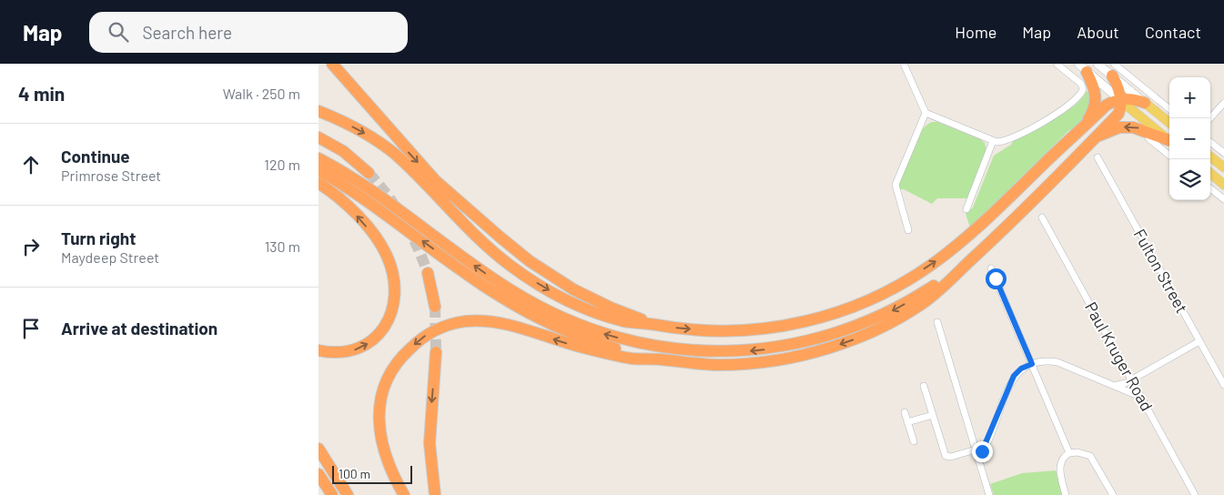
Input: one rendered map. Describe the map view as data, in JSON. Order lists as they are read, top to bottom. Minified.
{"streets":{"street":["Fulton Street","Paul Kruger Road"]},"scale_bar":"100 m","page":{"header":"Map","search":"Search here","nav":["Home","Map","About","Contact"],"heading":["4 min","Walk · 250 m"],"map_buttons":["+","−"],"list":[["Continue","Primrose Street","120 m"],["Turn right","Maydeep Street","130 m"],"Arrive at destination"],"scale":"100 m"}}
